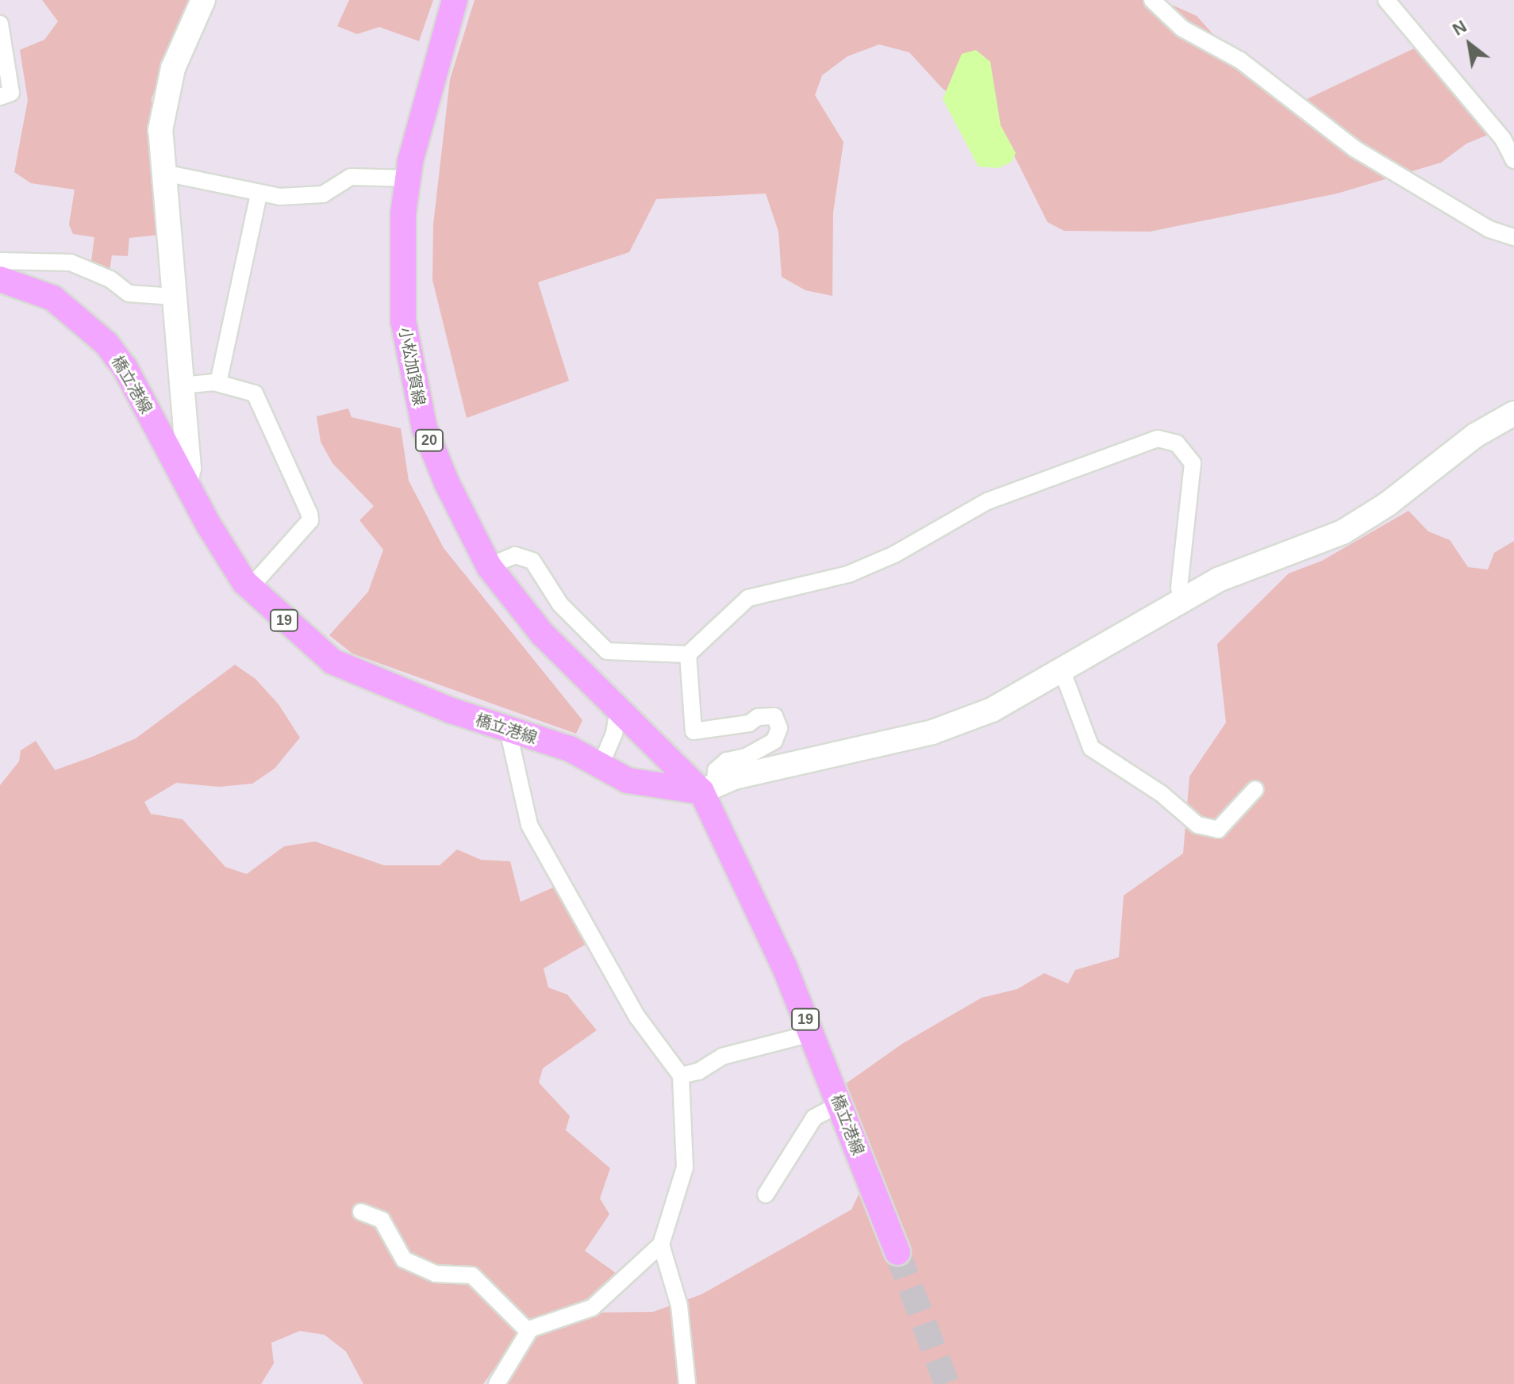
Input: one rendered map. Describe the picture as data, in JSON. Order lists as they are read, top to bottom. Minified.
{"streets":{"main road":["小松加賀線","橋立港線","20","19"]},"crossings":[["小松加賀線","橋立港線"]],"north":"top left"}
